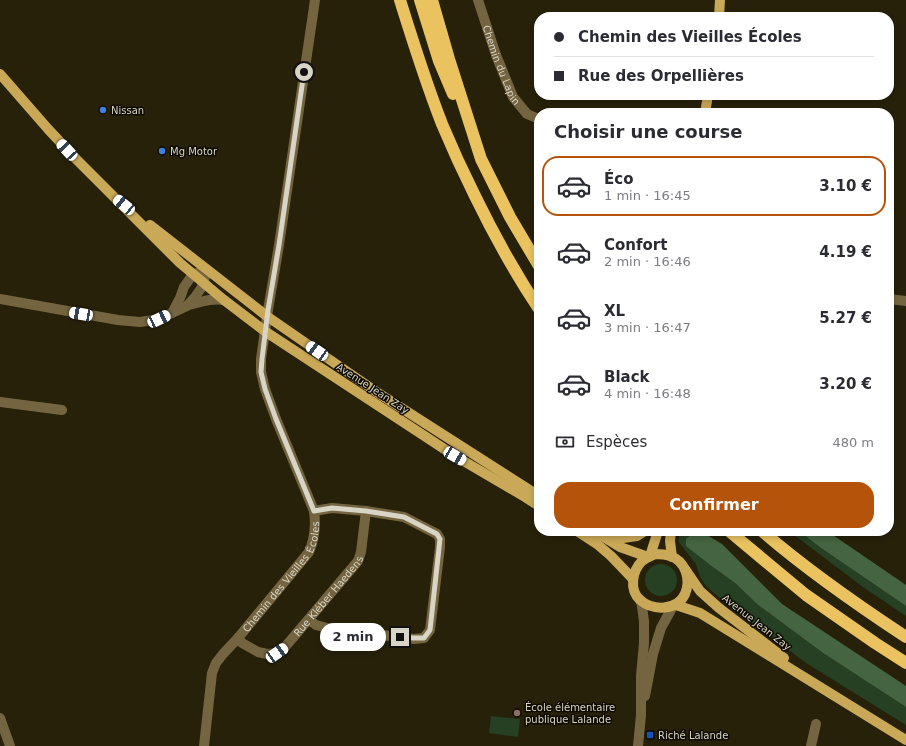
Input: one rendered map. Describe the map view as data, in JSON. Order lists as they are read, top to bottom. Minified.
{"streets":{"main road":["Avenue Jean Zay"],"street":["Chemin du Lapin","Chemin des Vieilles Écoles","Rue Kléber Haedens"]},"crossings":[["Avenue Jean Zay","Chemin des Vieilles Écoles"],["Chemin des Vieilles Écoles","Rue Kléber Haedens"]],"places":{"other":["Nissan","Mg Motor","École élémentaire publique Lalande"],"transit":["Riché Lalande"]},"page":{"banner":["Chemin des Vieilles Écoles","Rue des Orpellières"],"heading":"Choisir une course","list":[{"name":"Éco","note":"1 min · 16:45","value":"3.10 €"},{"name":"Confort","note":"2 min · 16:46","value":"4.19 €"},{"name":"XL","note":"3 min · 16:47","value":"5.27 €"},{"name":"Black","note":"4 min · 16:48","value":"3.20 €"}],"pay":["Espèces","480 m"],"buttons":"Confirmer","bubble":"2 min"}}
